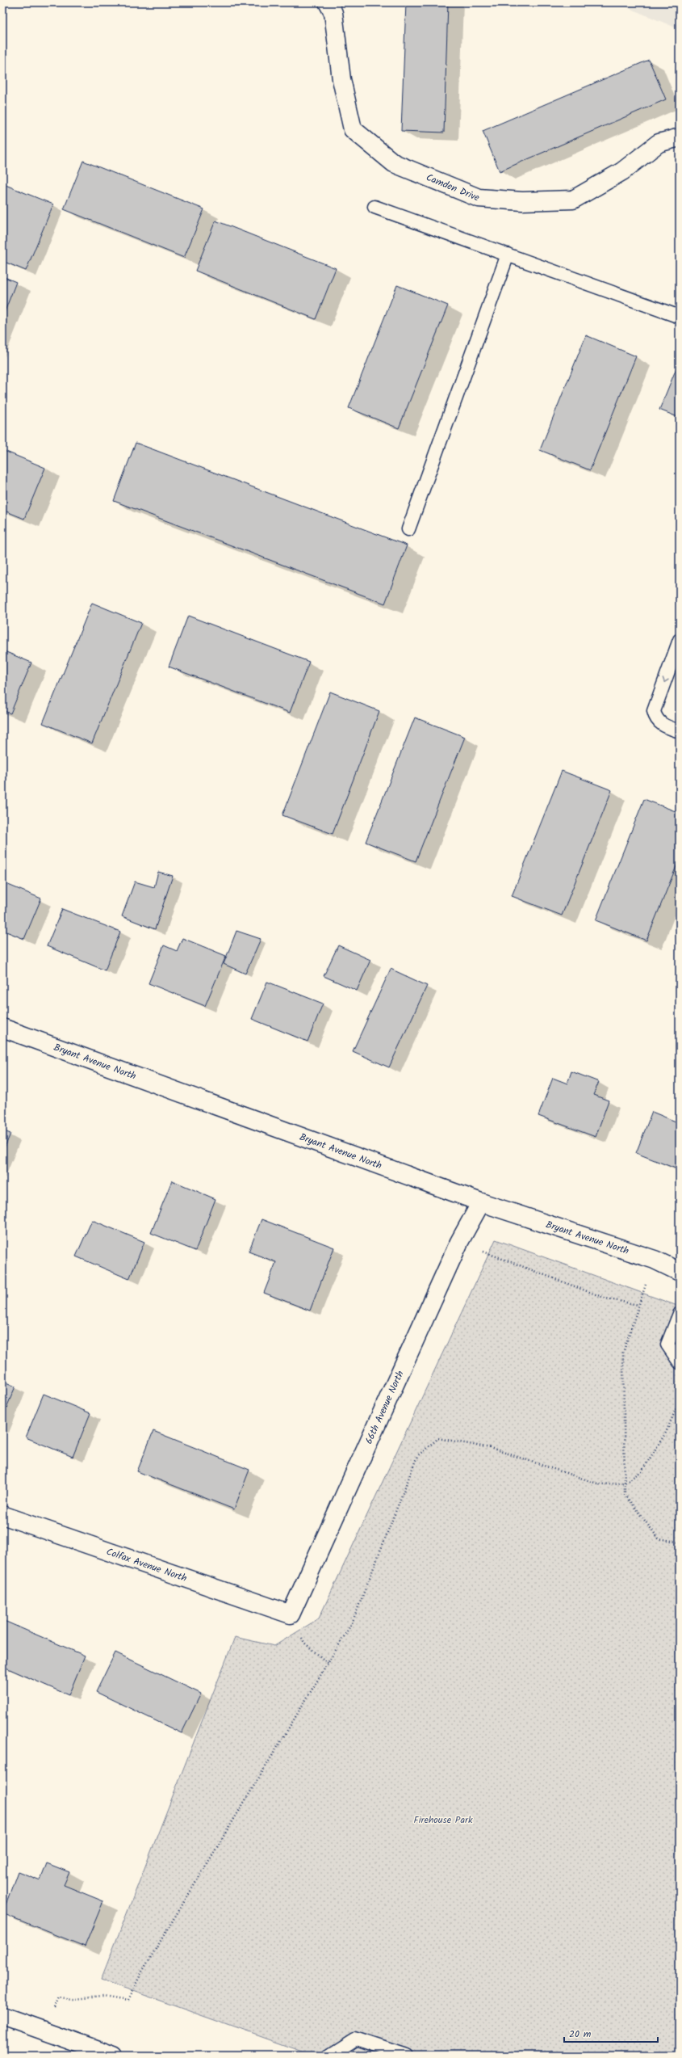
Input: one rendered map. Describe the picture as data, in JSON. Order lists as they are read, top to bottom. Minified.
{"streets":{"street":["Camden Drive","Bryant Avenue North","66th Avenue North","Colfax Avenue North"]},"crossings":[["Bryant Avenue North","66th Avenue North"],["66th Avenue North","Colfax Avenue North"]],"parks":["Firehouse Park"],"scale_bar":"20 m"}
